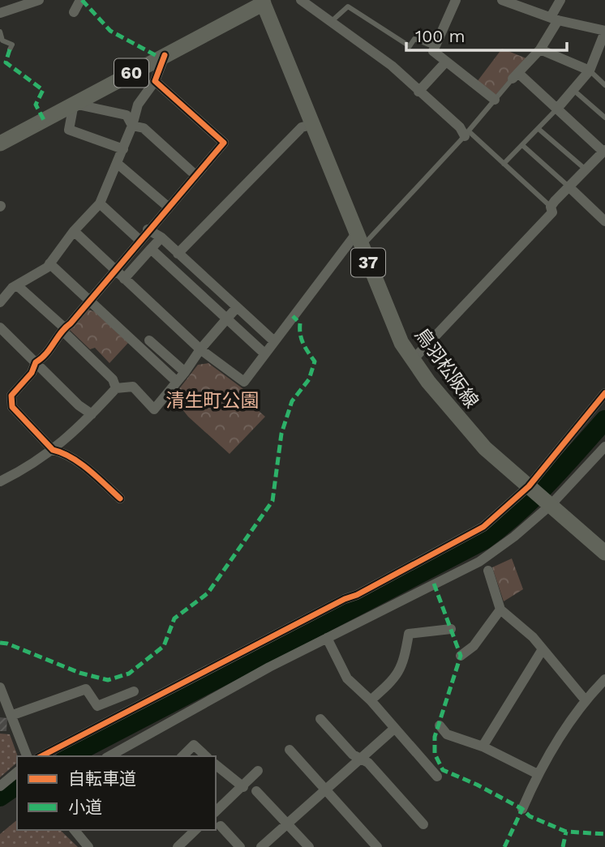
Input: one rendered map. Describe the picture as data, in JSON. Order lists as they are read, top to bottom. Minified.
{"streets":{"main road":["60","37","鳥羽松阪線"]},"crossings":[["60","鳥羽松阪線"]],"parks":["清生町公園"],"legend":["自転車道","小道"],"scale_bar":"100 m"}
